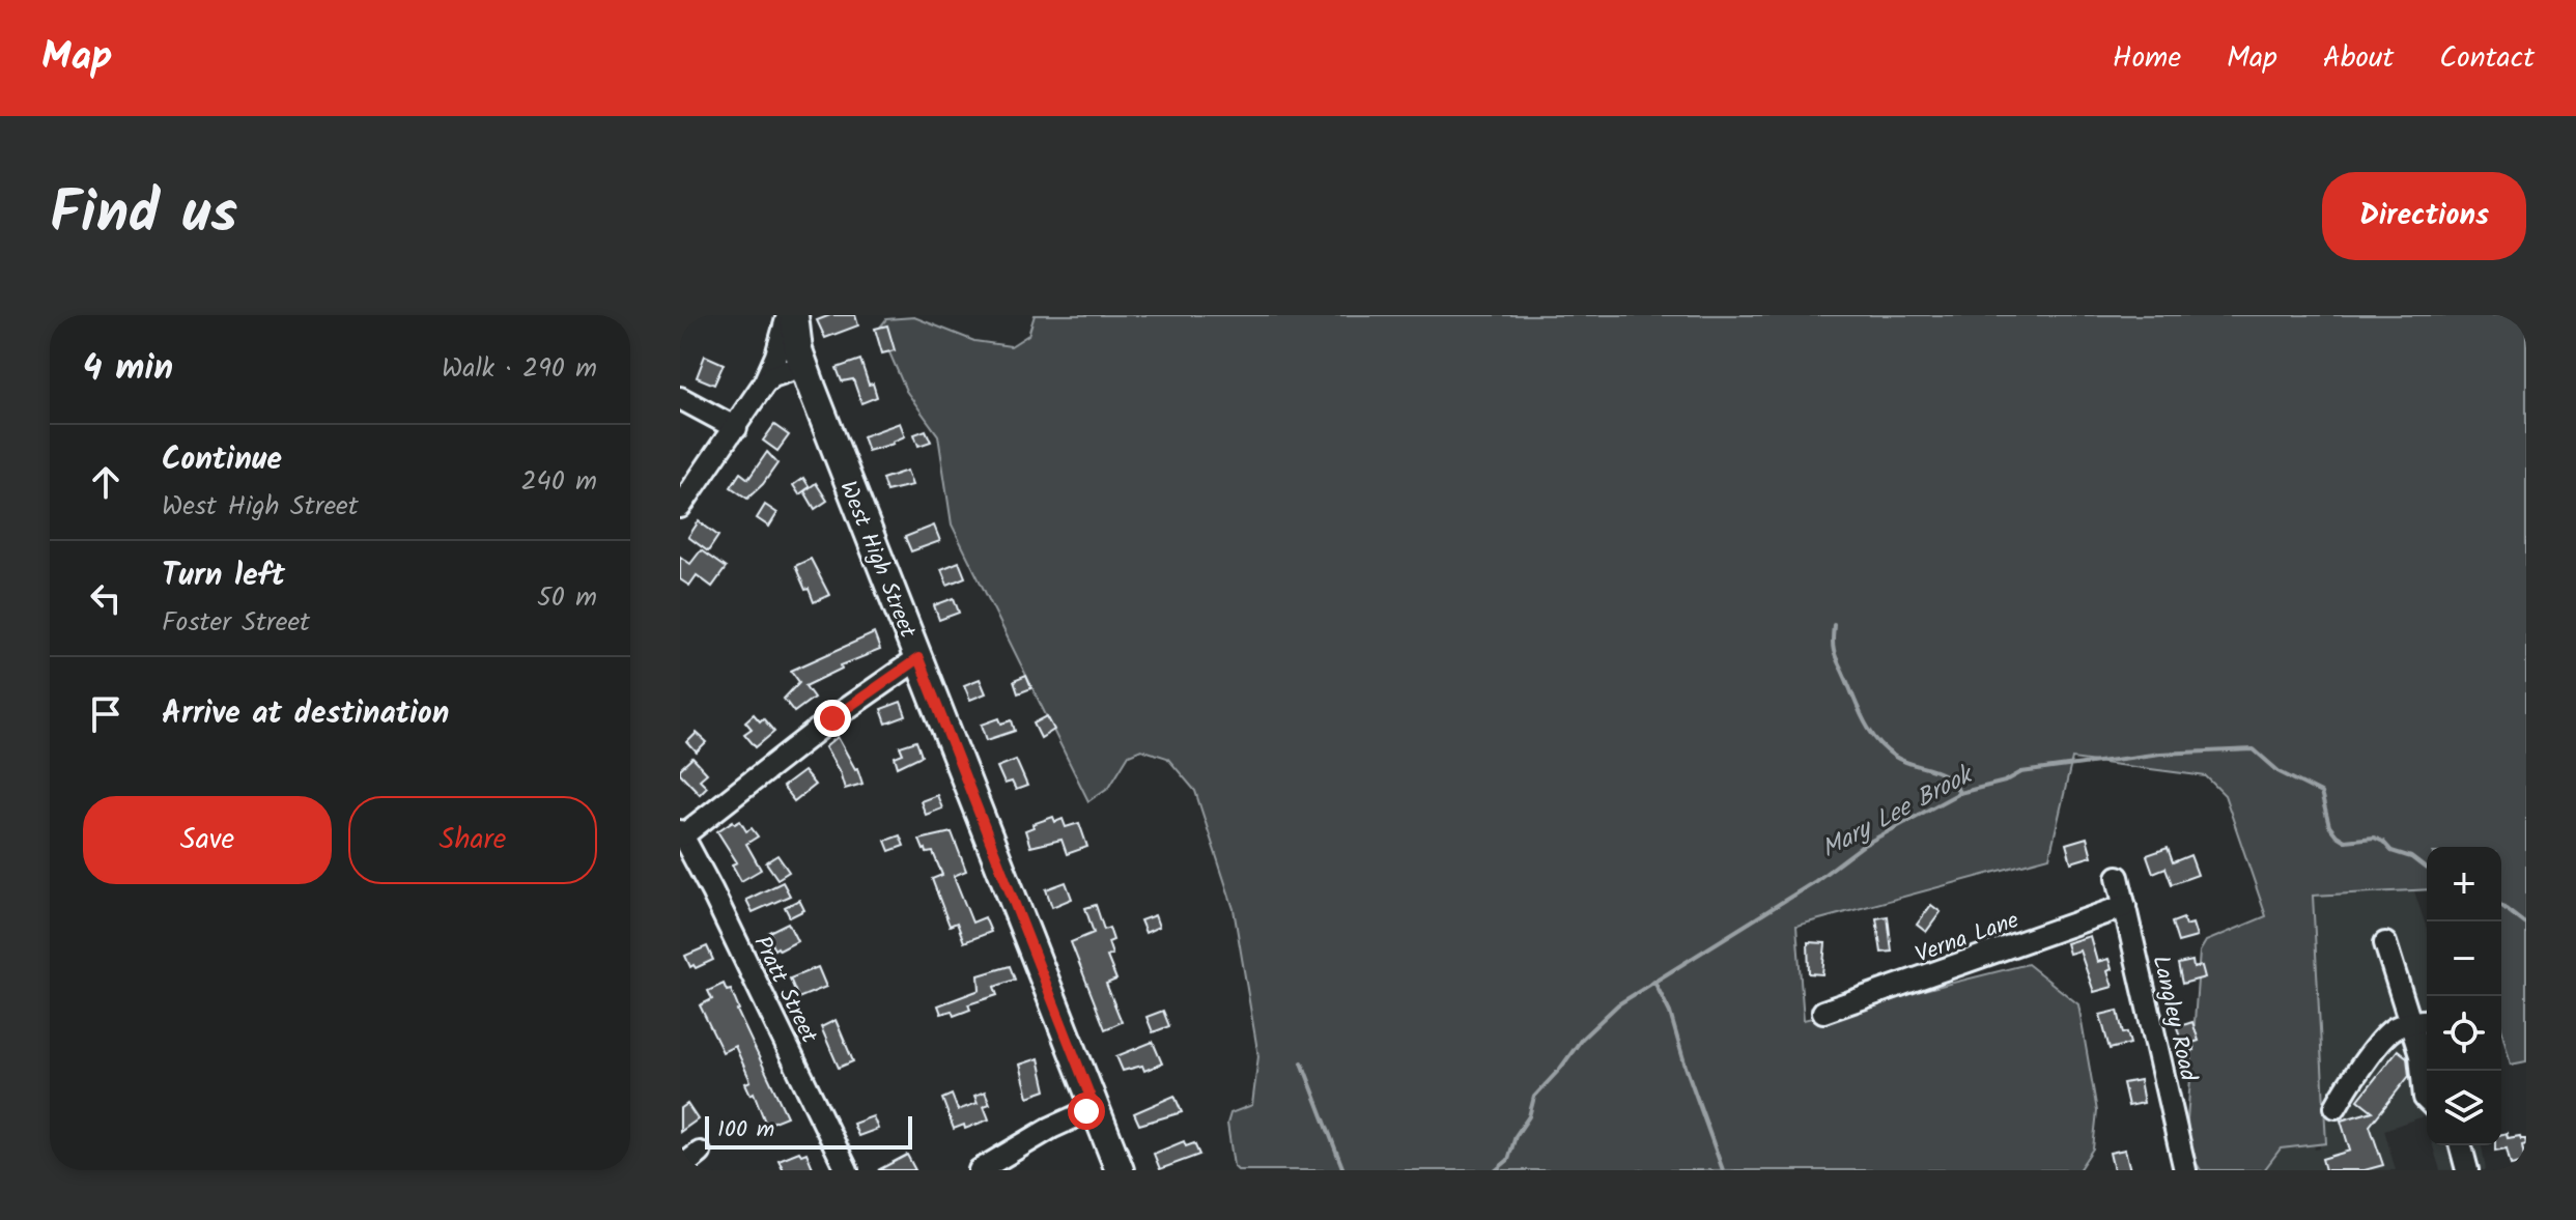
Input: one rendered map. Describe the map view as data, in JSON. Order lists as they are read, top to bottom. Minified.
{"streets":{"main road":["West High Street"],"street":["Verna Lane","Pratt Street","Langley Road"]},"crossings":[["Verna Lane","Langley Road"]],"water":["Mary Lee Brook"],"scale_bar":"100 m","page":{"header":"Map","nav":["Home","Map","About","Contact"],"title":"Find us","buttons":["Directions",["Save","Share"]],"heading":["4 min","Walk · 290 m"],"list":[["Continue","West High Street","240 m"],["Turn left","Foster Street","50 m"],"Arrive at destination"],"map_buttons":["+","−"],"scale":"100 m"}}
